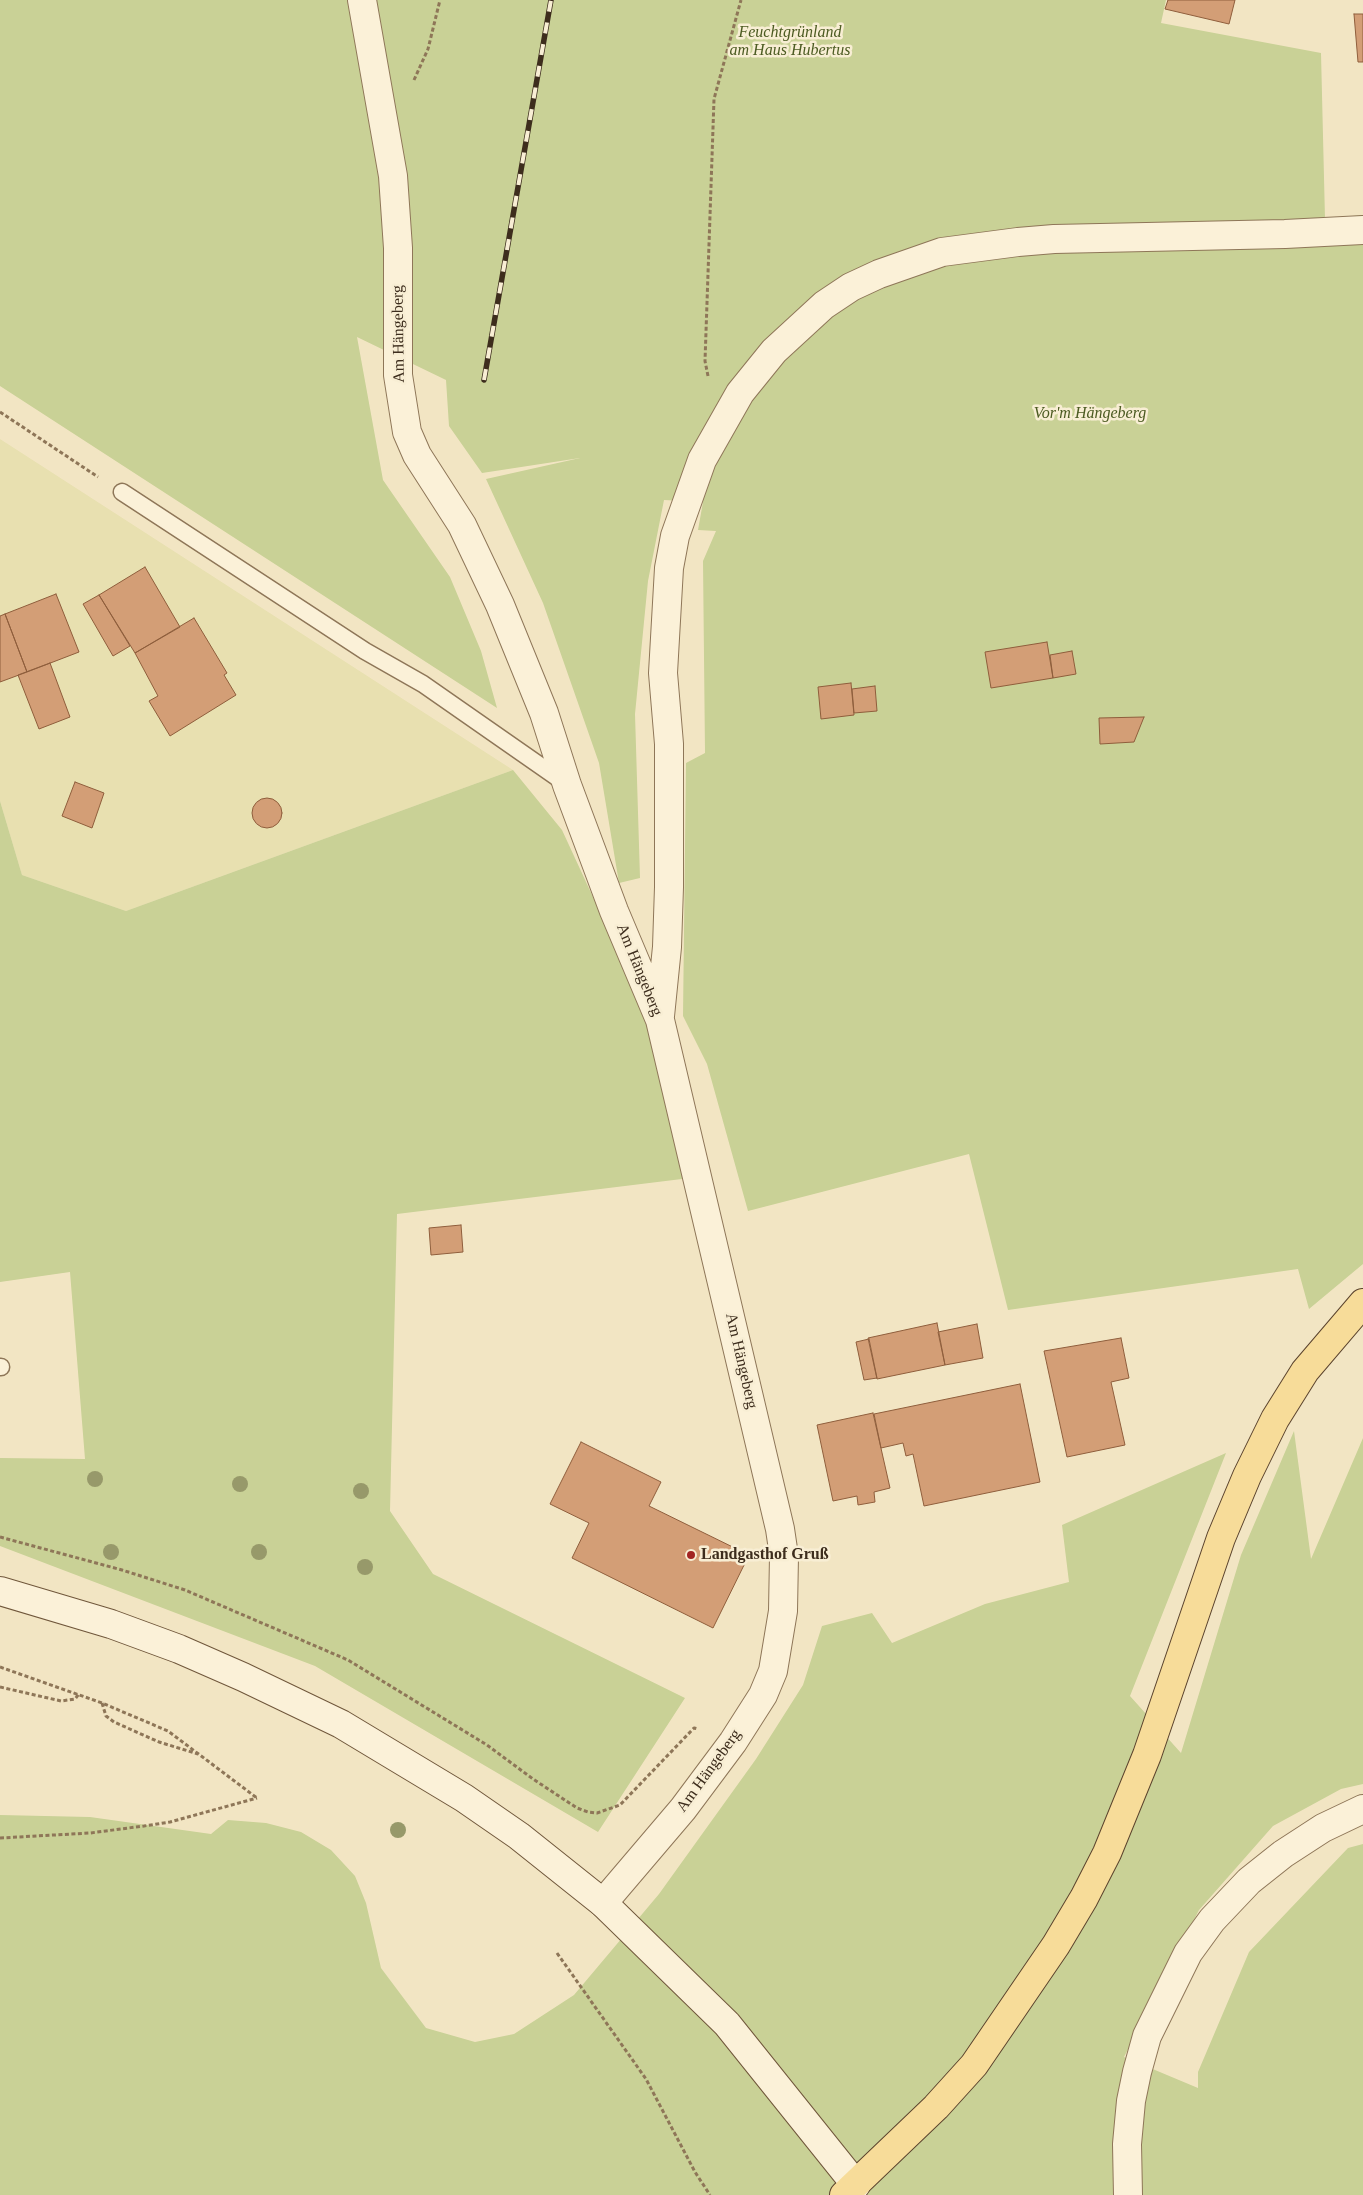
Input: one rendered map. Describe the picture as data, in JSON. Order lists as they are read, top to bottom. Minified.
{"streets":{"street":["Am Hängeberg"]},"parks":["Feuchtgrünland am Haus Hubertus","Vor'm Hängeberg"],"places":["Landgasthof Gruß"]}
